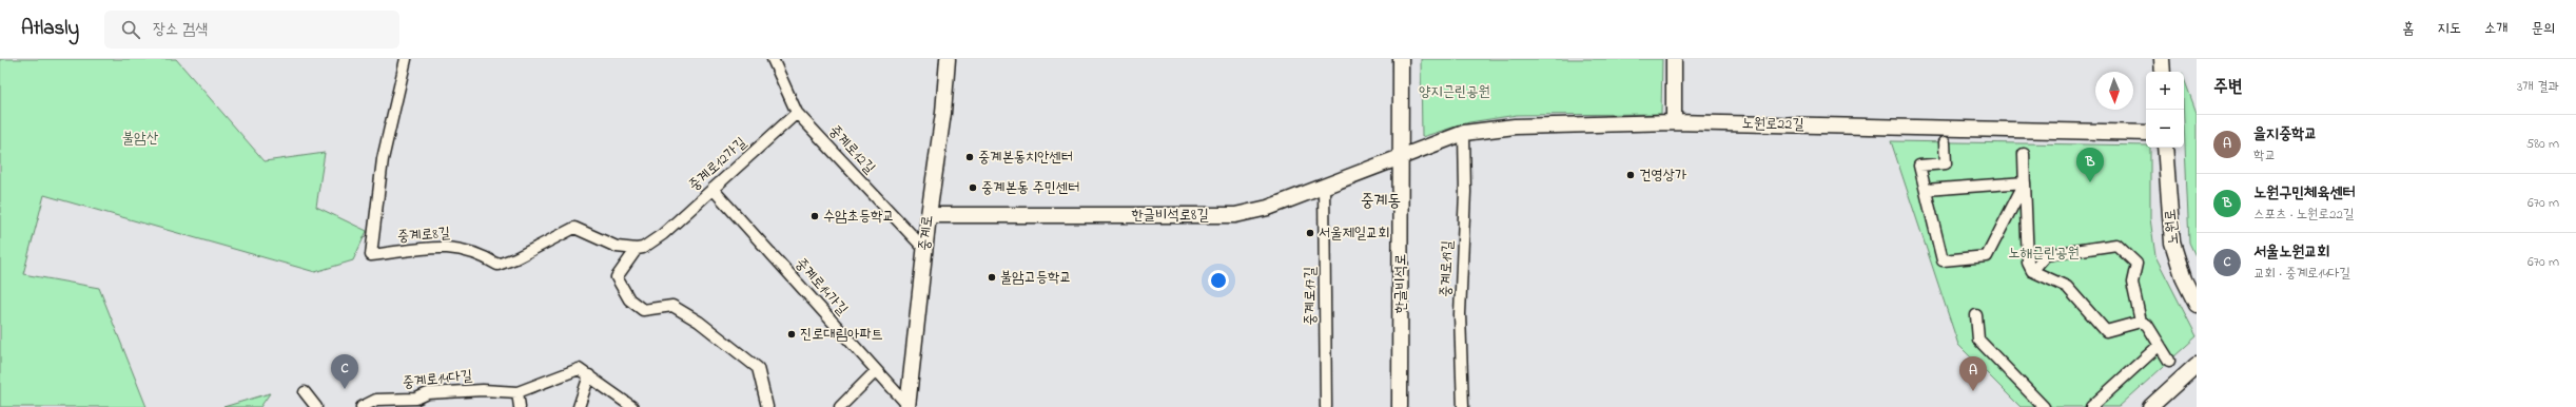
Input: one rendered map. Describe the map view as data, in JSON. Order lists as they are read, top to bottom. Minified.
{"streets":{"street":["노원로22길","중계로12길","중계로12가길","한글비석로8길","노원로","중계로","중계로8길","중계로19길","한글비석로","중계로14가길","중계로17길","중계로14다길"]},"crossings":[["노원로22길","한글비석로8길"],["노원로22길","중계로19길"],["노원로22길","한글비석로"],["중계로12길","중계로12가길"],["중계로12길","중계로"],["중계로12가길","중계로8길"],["중계로12가길","중계로14가길"],["한글비석로8길","중계로"],["한글비석로8길","한글비석로"],["한글비석로8길","중계로17길"],["중계로","중계로14가길"]],"districts":["중계동"],"parks":["양지근린공원","불암산","노해근린공원"],"places":["중계본동치안센터","건영상가","중계본동 주민센터","수암초등학교","서울제일교회","불암고등학교","진로대림아파트"],"north":"bottom","page":{"header":"Atlasly","search":"장소 검색","nav":["홈","지도","소개","문의"],"heading":["주변","3개 결과"],"map_buttons":["+","−"],"list":[{"mark":"A","name":"을지중학교","note":"학교","value":"580 m"},{"mark":"B","name":"노원구민체육센터","note":"스포츠 · 노원로22길","value":"670 m"},{"mark":"C","name":"서울노원교회","note":"교회 · 중계로14다길","value":"670 m"}],"pins":["B","C","A"]}}
